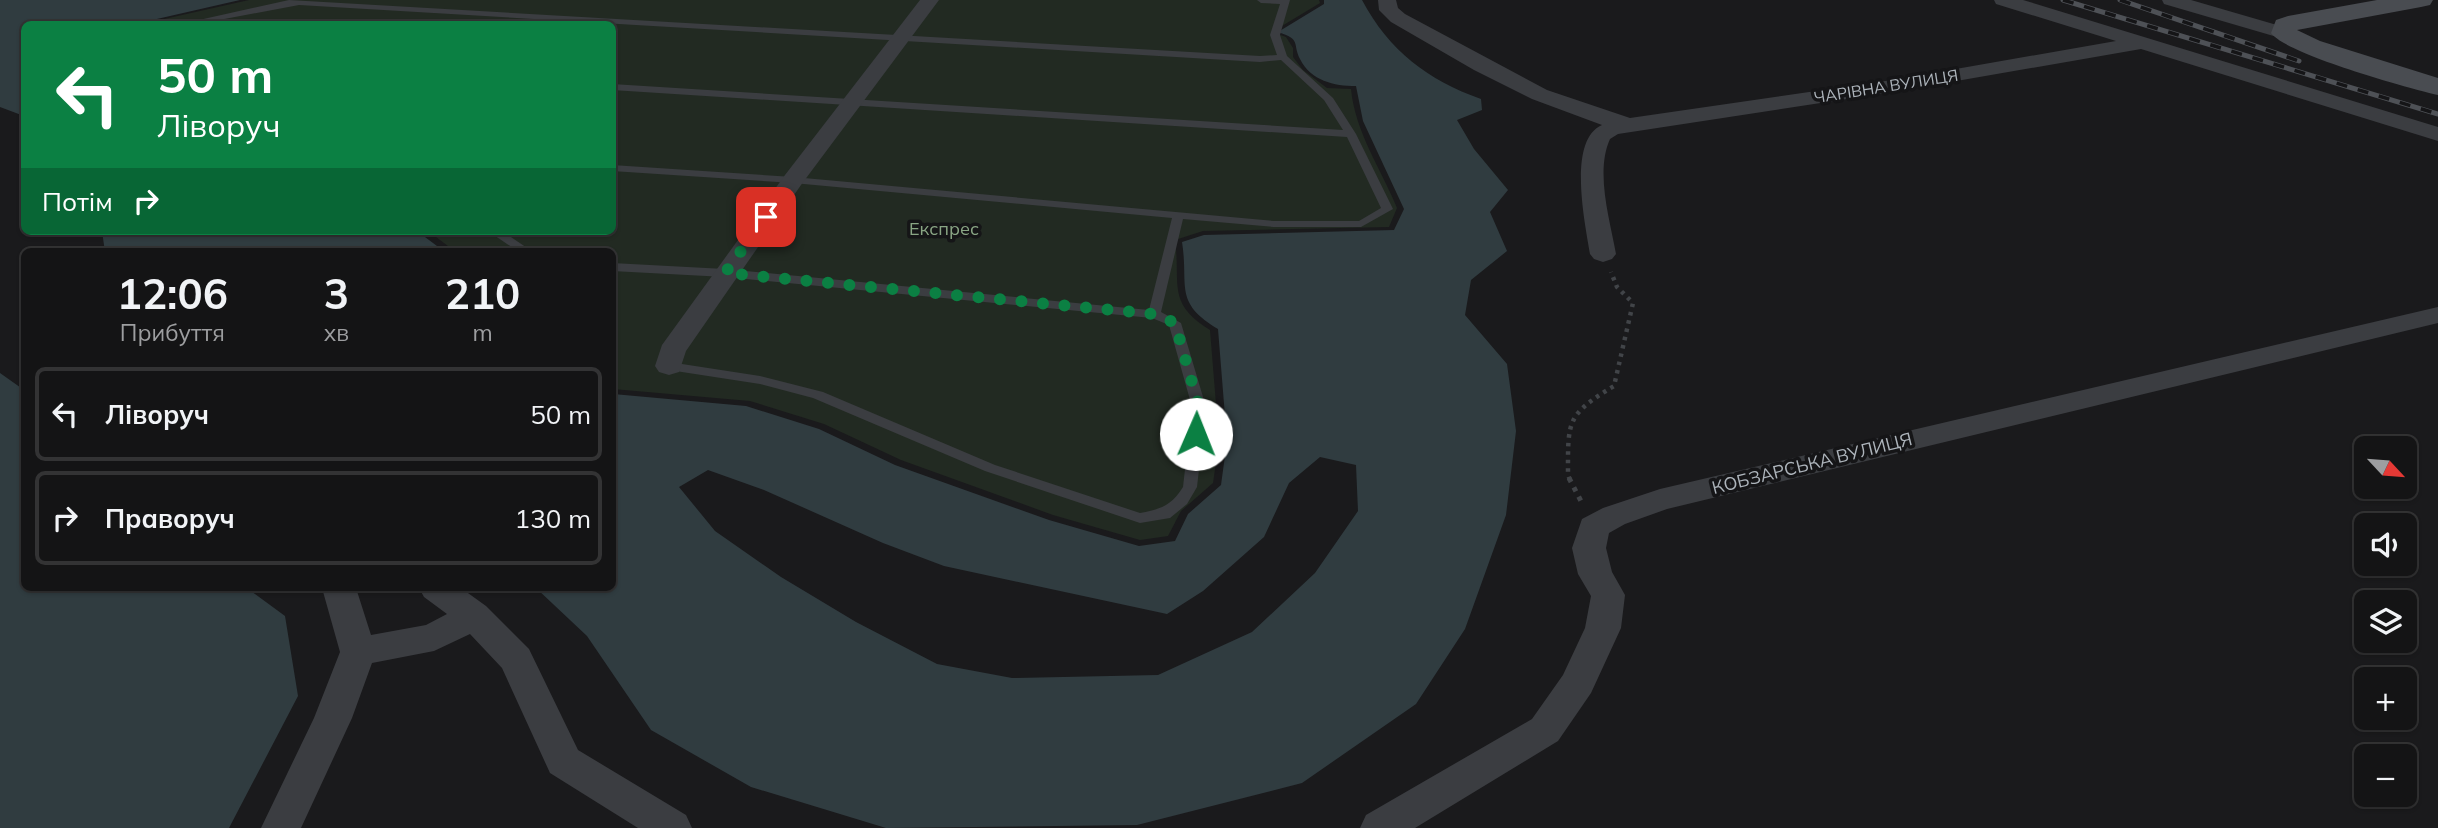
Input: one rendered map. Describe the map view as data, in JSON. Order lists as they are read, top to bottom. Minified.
{"streets":{"street":["ЧАРІВНА ВУЛИЦЯ","КОБЗАРСЬКА ВУЛИЦЯ"]},"parks":["Експрес"],"north":"bottom right","page":{"turn":["50 m","Ліворуч"],"then":"Потім","eta":["12:06","Прибуття","3","хв","210","m"],"list":[{"name":"Ліворуч","value":"50 m"},{"name":"Праворуч","value":"130 m"}],"map_buttons":["+","−"]}}
